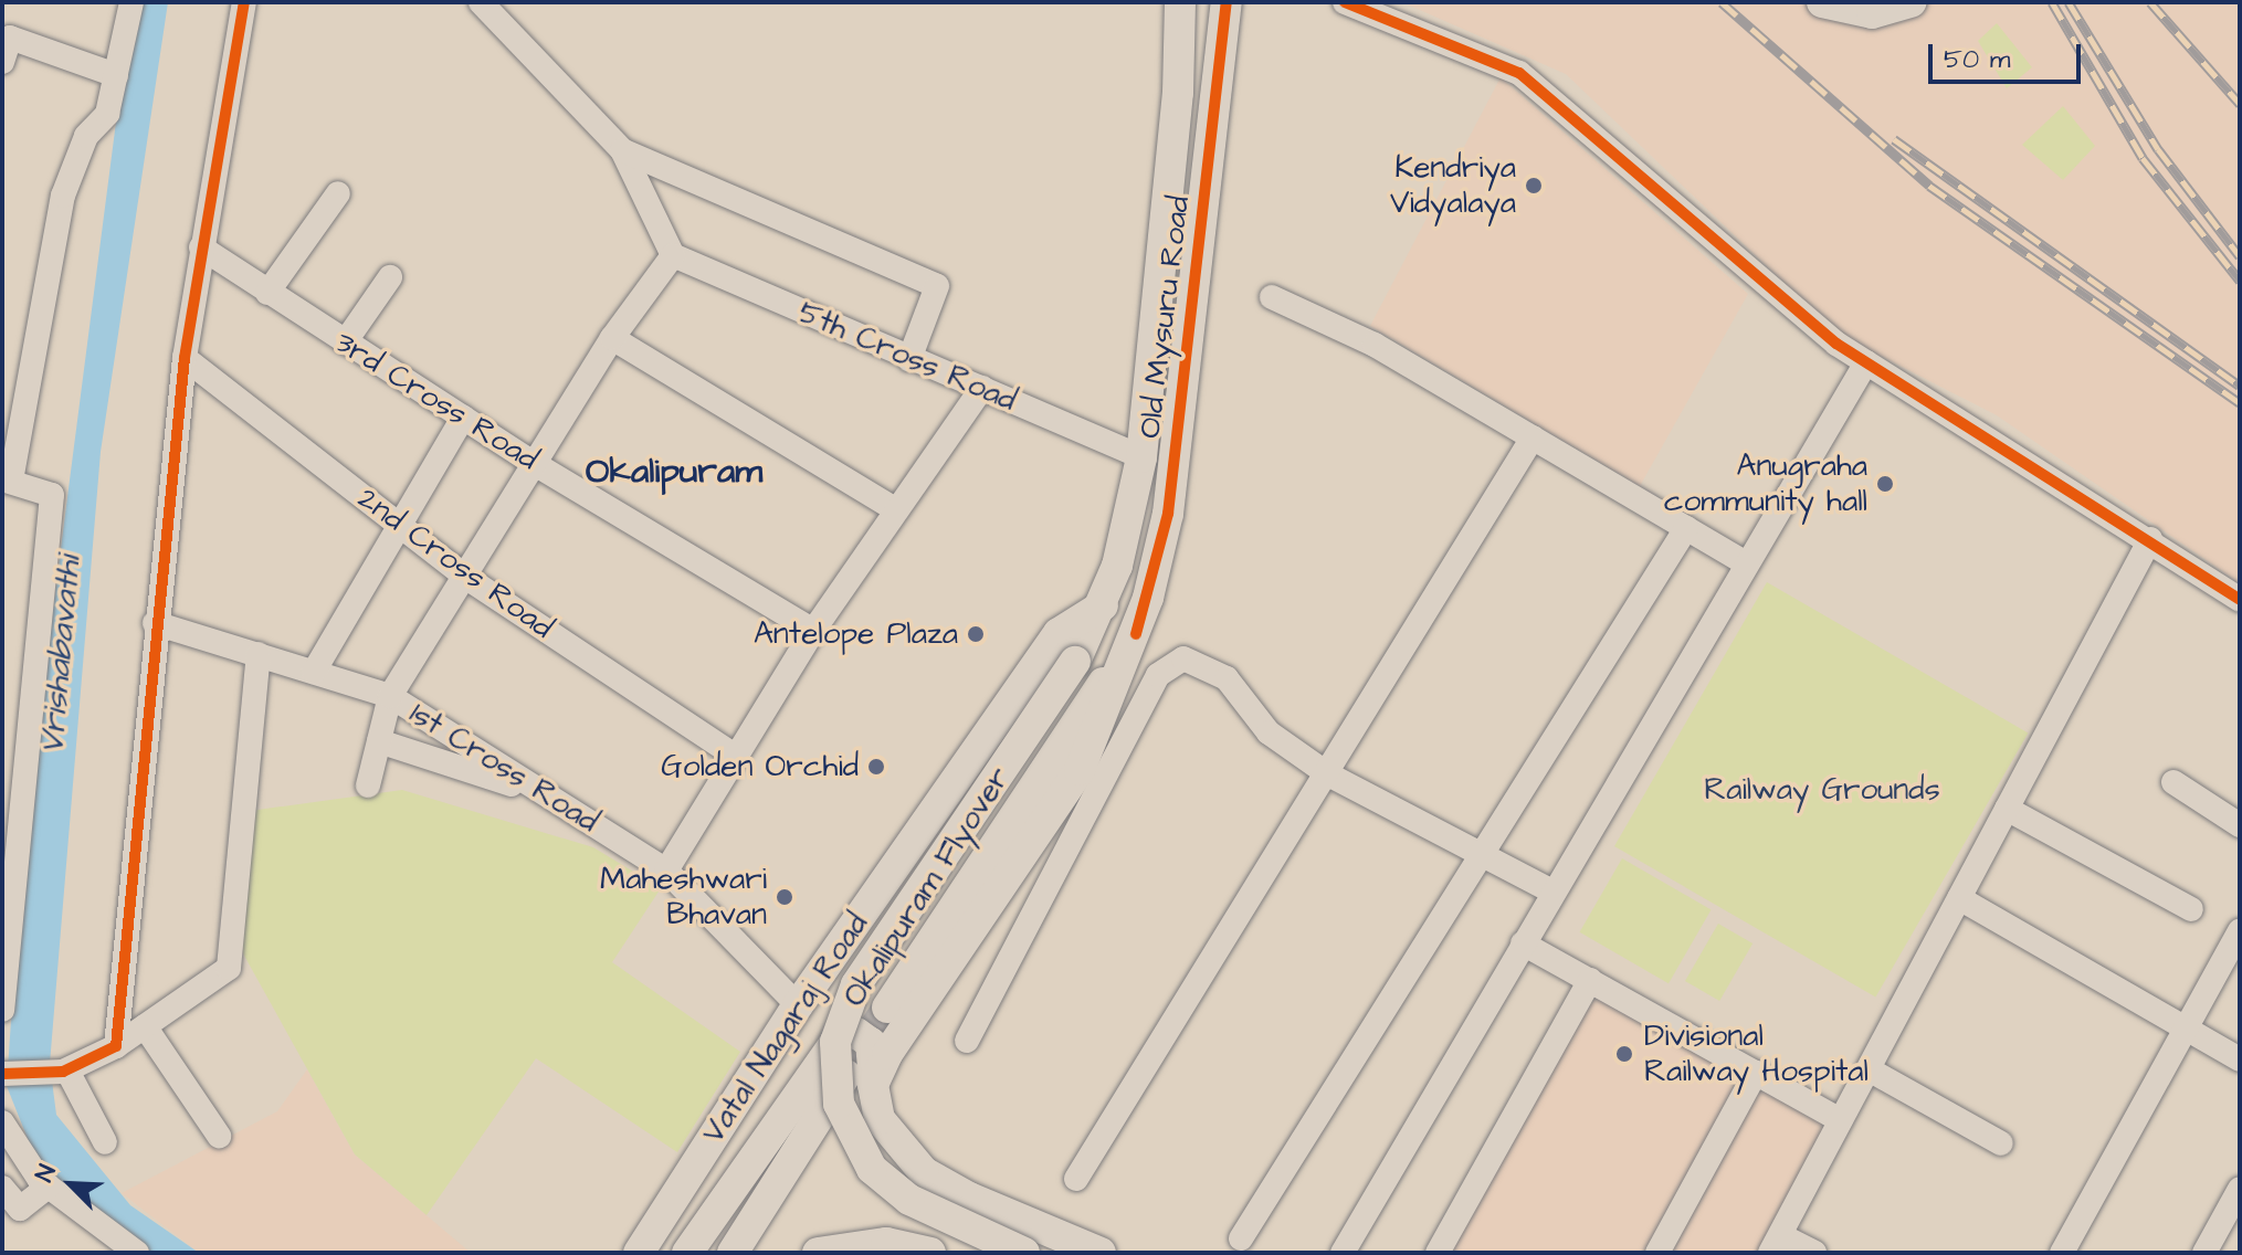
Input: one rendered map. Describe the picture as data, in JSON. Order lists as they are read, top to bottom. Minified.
{"streets":{"main road":["Old Mysuru Road","Okalipuram Flyover","Vatal Nagaraj Road"],"street":["5th Cross Road","3rd Cross Road","2nd Cross Road","1st Cross Road"]},"crossings":[["Old Mysuru Road","5th Cross Road"],["Old Mysuru Road","Okalipuram Flyover"],["Old Mysuru Road","Vatal Nagaraj Road"],["1st Cross Road","Vatal Nagaraj Road"],["Okalipuram Flyover","Vatal Nagaraj Road"]],"districts":["Okalipuram"],"water":["Vrishabavathi"],"parks":["Railway Grounds"],"places":["Kendriya Vidyalaya","Anugraha community hall","Antelope Plaza","Golden Orchid","Maheshwari Bhavan","Divisional Railway Hospital"],"scale_bar":"50 m","north":"top left"}
